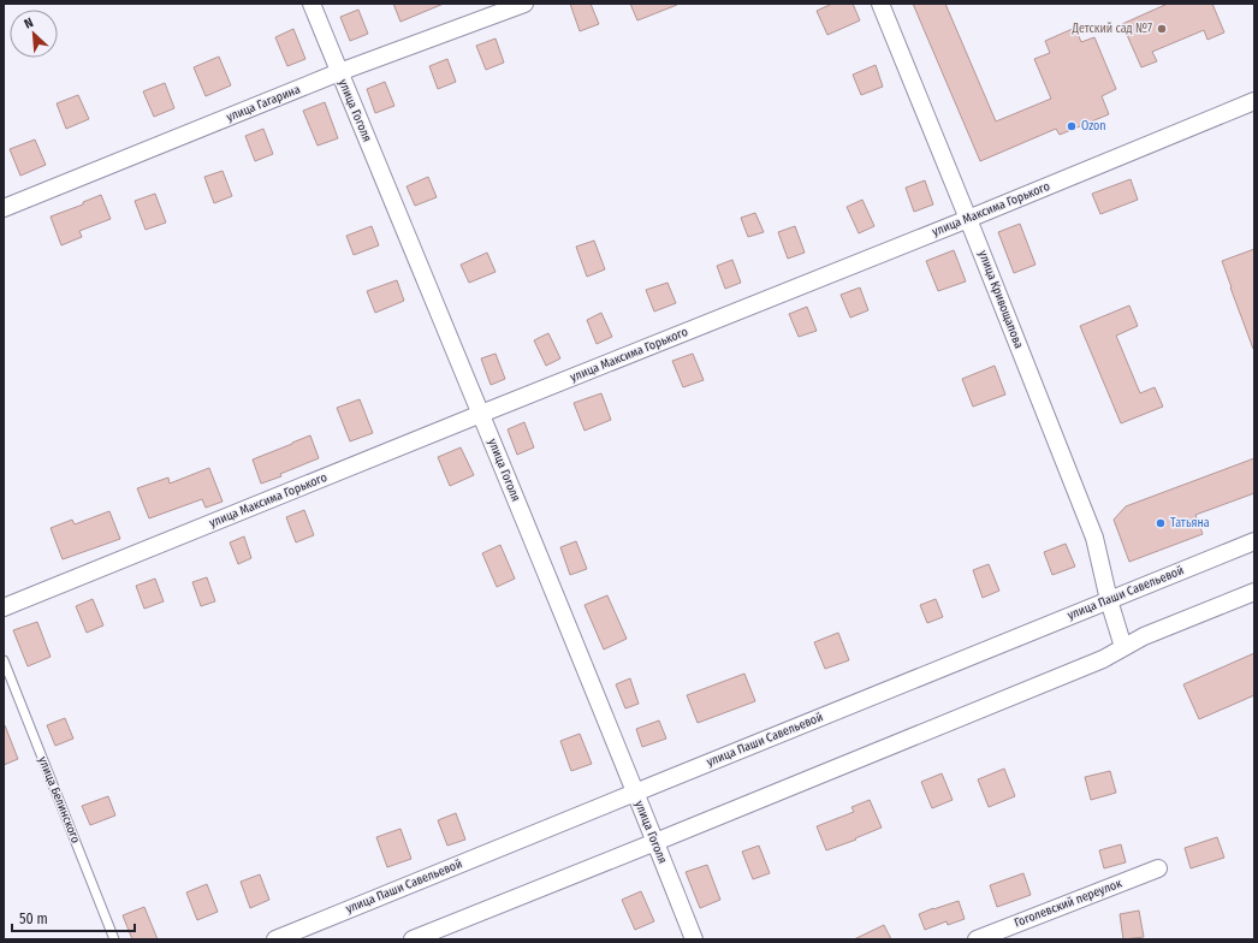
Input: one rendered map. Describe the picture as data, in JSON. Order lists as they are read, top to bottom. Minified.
{"streets":{"street":["улица Гагарина","улица Гоголя","улица Максима Горького","улица Кривощапова","улица Паши Савельевой","Гоголевский переулок"],"lane":["улица Белинского"]},"crossings":[["улица Гагарина","улица Гоголя"],["улица Гоголя","улица Максима Горького"],["улица Гоголя","улица Паши Савельевой"],["улица Максима Горького","улица Кривощапова"],["улица Кривощапова","улица Паши Савельевой"]],"places":["Детский сад №7","Ozon","Татьяна"],"scale_bar":"50 m","north":"top left"}
